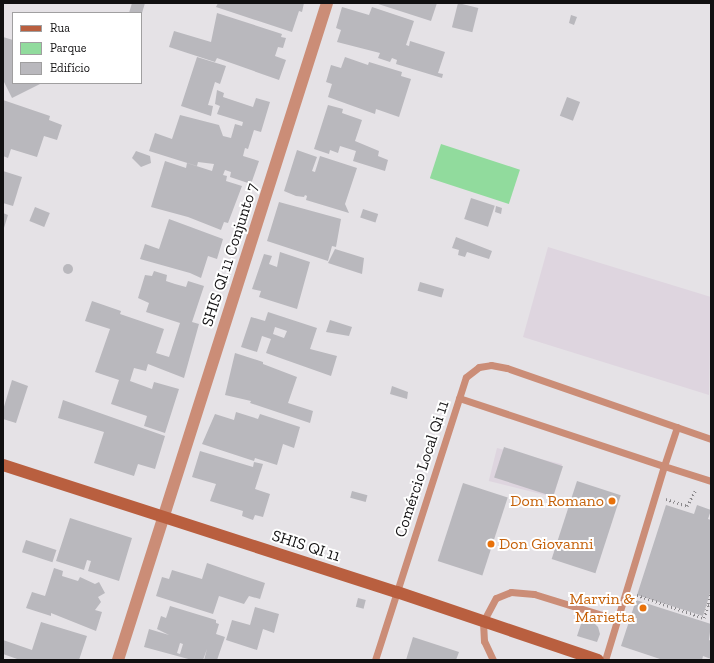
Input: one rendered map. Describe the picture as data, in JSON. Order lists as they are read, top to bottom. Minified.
{"streets":{"street":["SHIS QI 11 Conjunto 7","SHIS QI 11"],"lane":["Comércio Local Qi 11"]},"crossings":[["SHIS QI 11 Conjunto 7","SHIS QI 11"],["Comércio Local Qi 11","SHIS QI 11"]],"places":["Dom Romano","Don Giovanni","Marvin & Marietta"],"legend":["Rua","Parque","Edifício"]}
